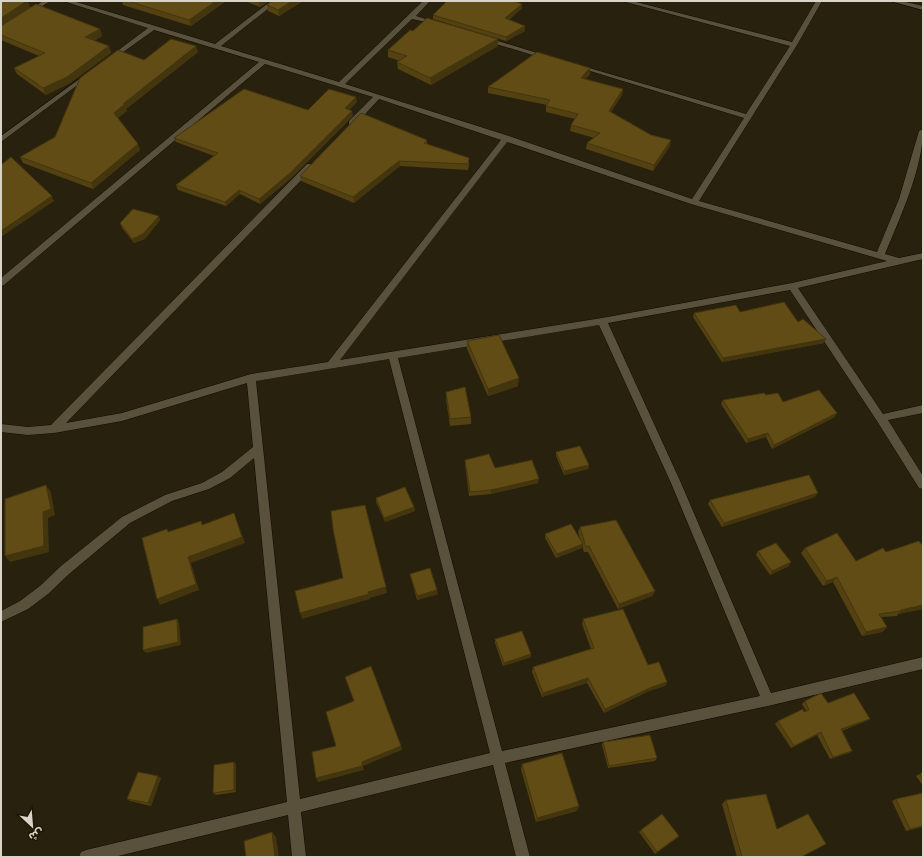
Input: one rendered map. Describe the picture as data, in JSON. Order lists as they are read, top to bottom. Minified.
{"north":"bottom right"}
